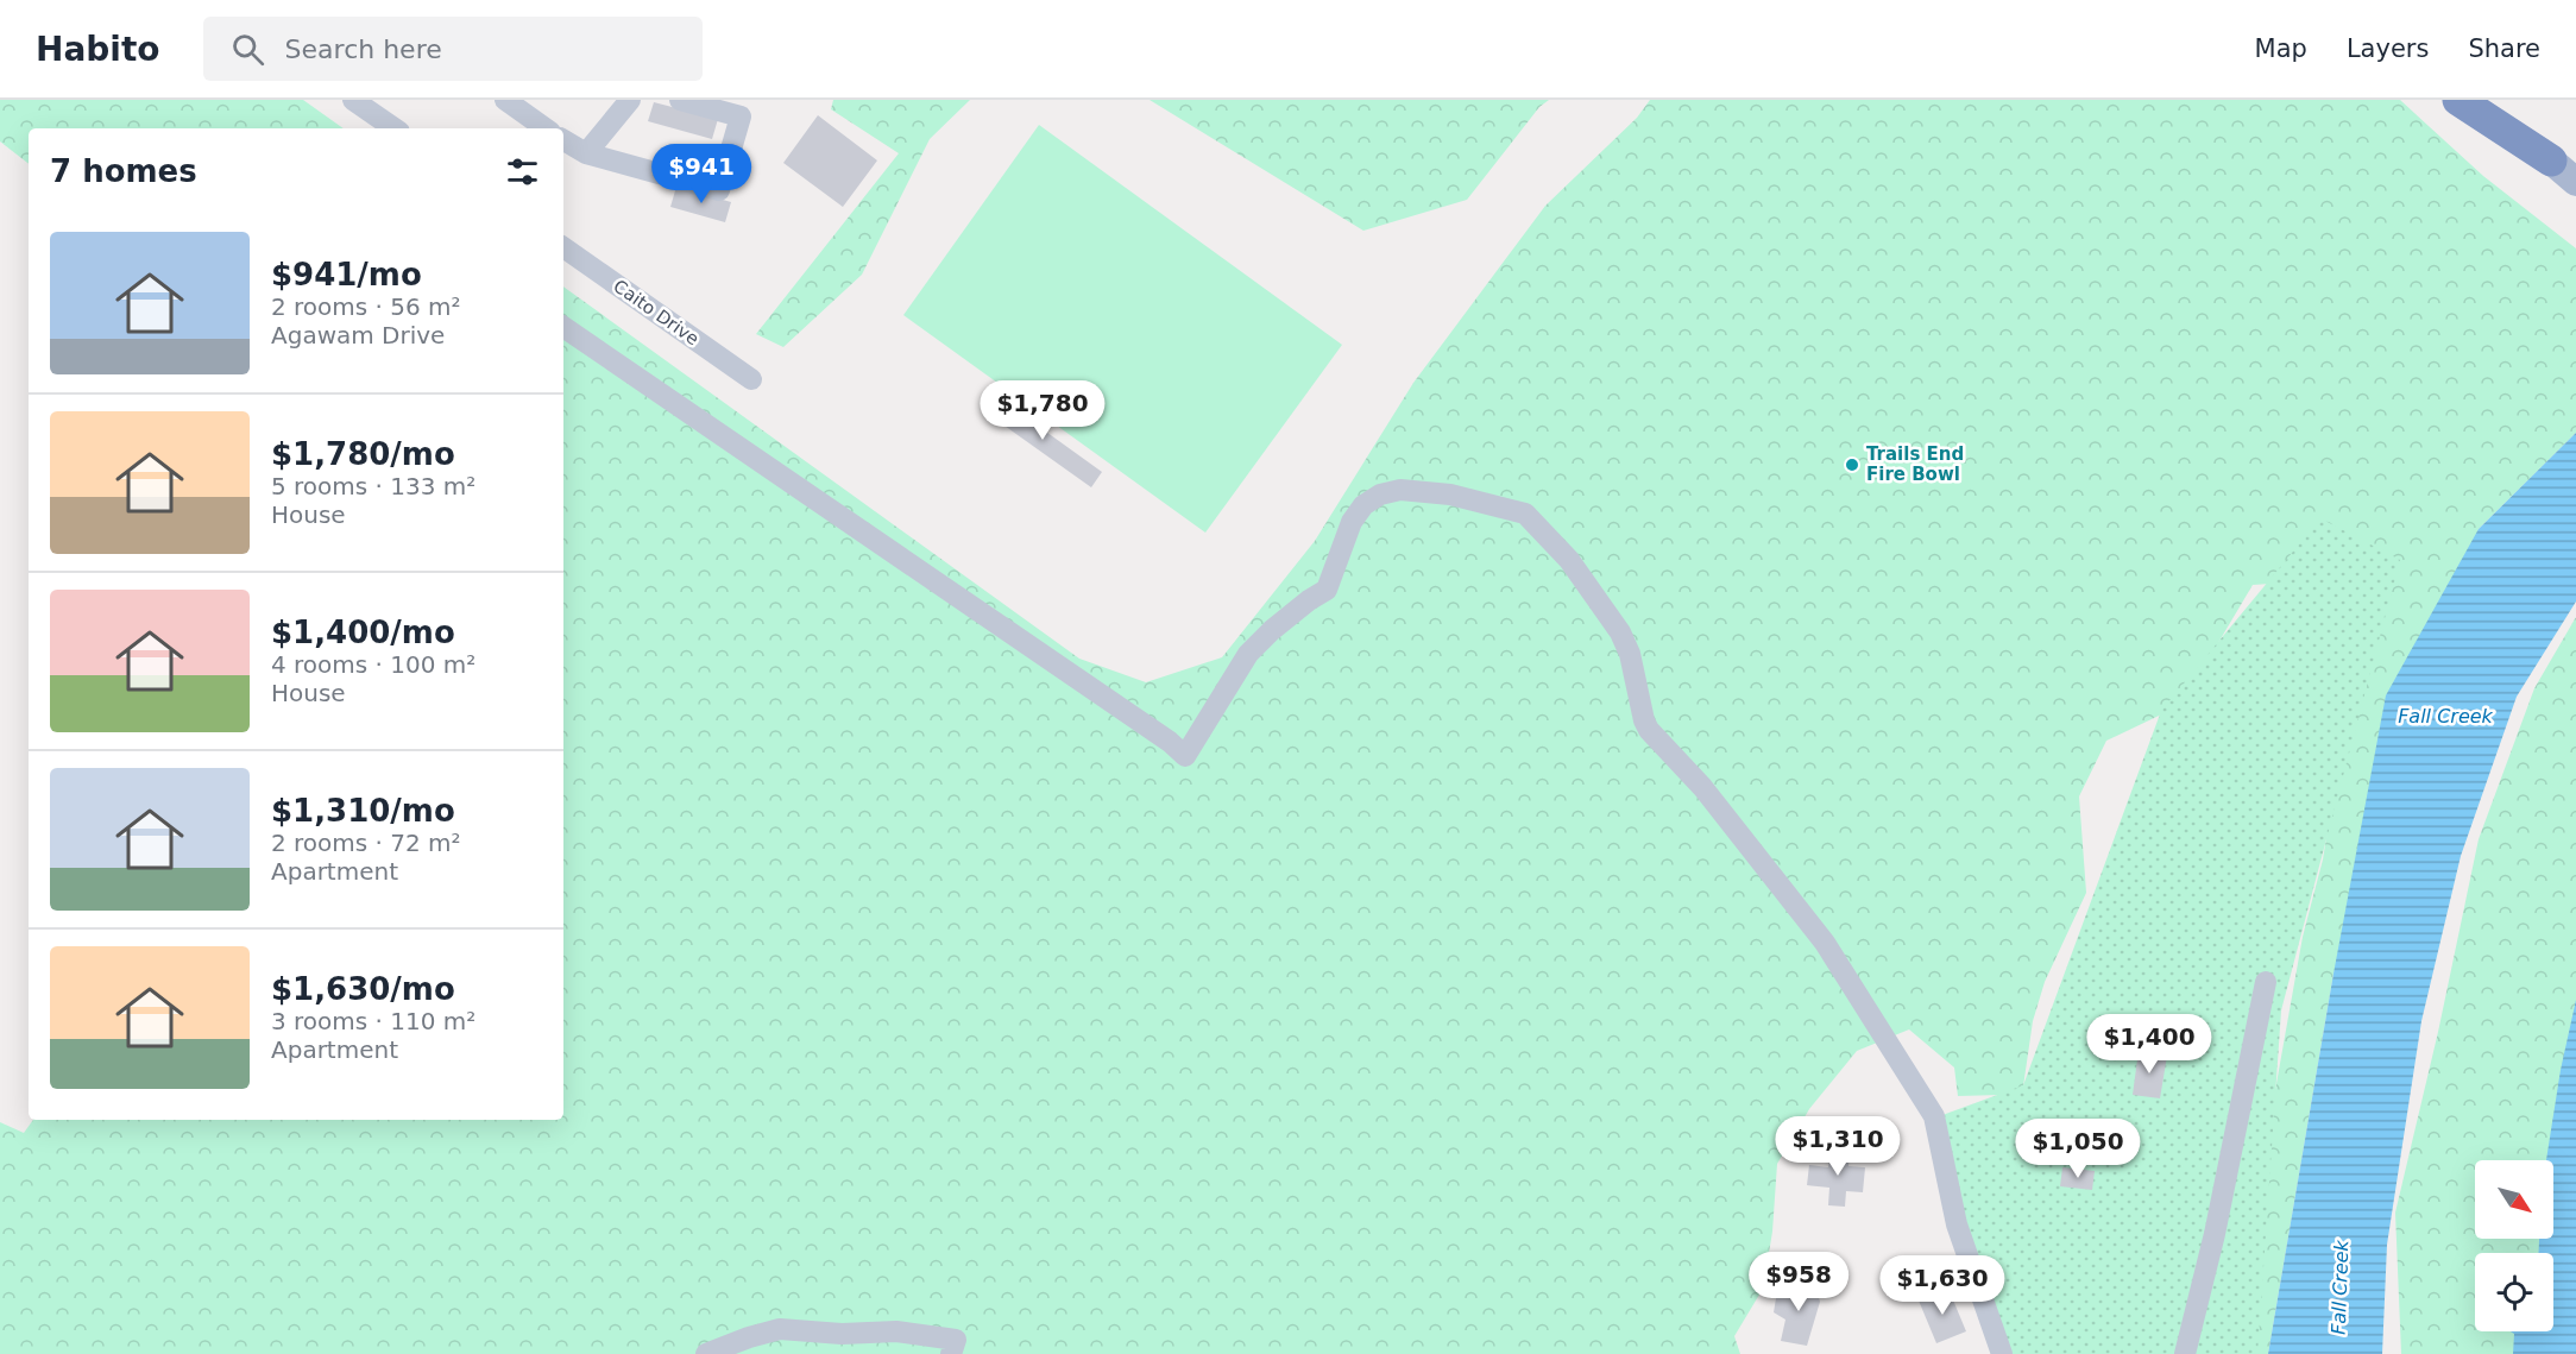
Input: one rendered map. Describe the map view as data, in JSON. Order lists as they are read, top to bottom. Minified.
{"streets":{"street":["Caito Drive"]},"water":["Fall Creek"],"places":["Trails End Fire Bowl"],"north":"bottom right","page":{"header":"Habito","search":"Search here","nav":["Map","Layers","Share"],"heading":"7 homes","price":["$941","$1,780","$1,400","$1,310","$1,050","$958","$1,630"],"list":[{"name":"$941/mo","note":"2 rooms · 56 m² · Agawam Drive"},{"name":"$1,780/mo","note":"5 rooms · 133 m² · House"},{"name":"$1,400/mo","note":"4 rooms · 100 m² · House"},{"name":"$1,310/mo","note":"2 rooms · 72 m² · Apartment"},{"name":"$1,630/mo","note":"3 rooms · 110 m² · Apartment"}]}}
